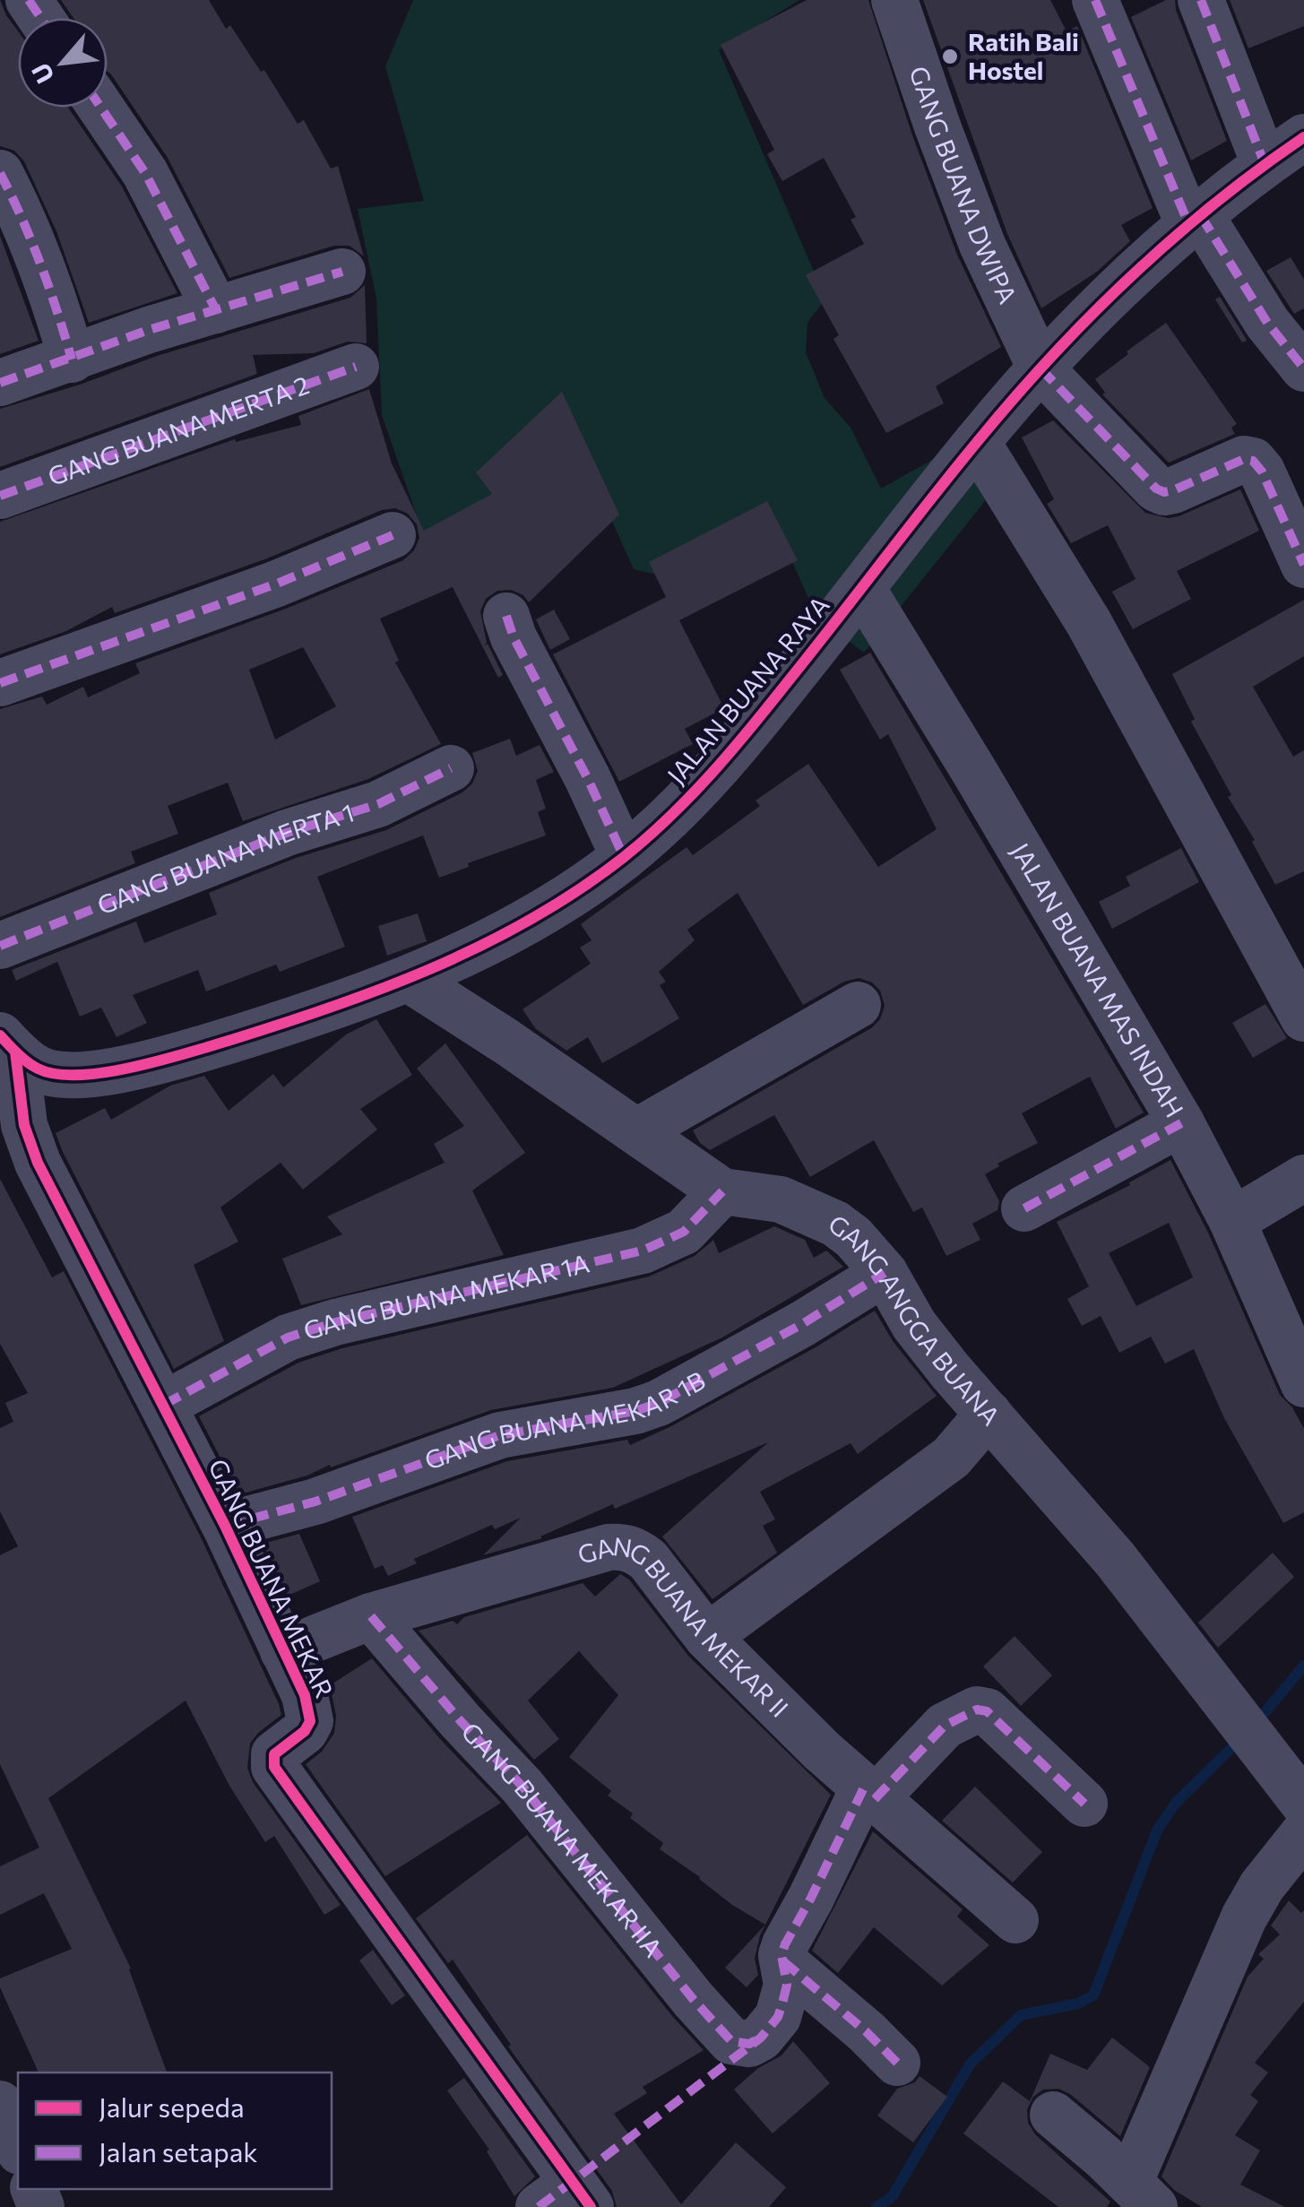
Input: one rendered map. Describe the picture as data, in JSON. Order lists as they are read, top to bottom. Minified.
{"streets":{"street":["GANG BUANA DWIPA","GANG BUANA MERTA 2","JALAN BUANA RAYA","GANG BUANA MERTA 1","JALAN BUANA MAS INDAH","GANG BUANA MEKAR 1A","GANG ANGGA BUANA","GANG BUANA MEKAR 1B","GANG BUANA MEKAR","GANG BUANA MEKAR II","GANG BUANA MEKAR IIA"]},"crossings":[["GANG BUANA DWIPA","JALAN BUANA RAYA"],["JALAN BUANA RAYA","JALAN BUANA MAS INDAH"],["JALAN BUANA RAYA","GANG ANGGA BUANA"],["JALAN BUANA RAYA","GANG BUANA MEKAR"],["GANG BUANA MEKAR 1A","GANG ANGGA BUANA"],["GANG BUANA MEKAR 1A","GANG BUANA MEKAR"],["GANG ANGGA BUANA","GANG BUANA MEKAR 1B"],["GANG BUANA MEKAR 1B","GANG BUANA MEKAR"],["GANG BUANA MEKAR","GANG BUANA MEKAR II"],["GANG BUANA MEKAR II","GANG BUANA MEKAR IIA"]],"places":["Ratih Bali Hostel"],"legend":["Jalur sepeda","Jalan setapak"],"north":"bottom left"}
